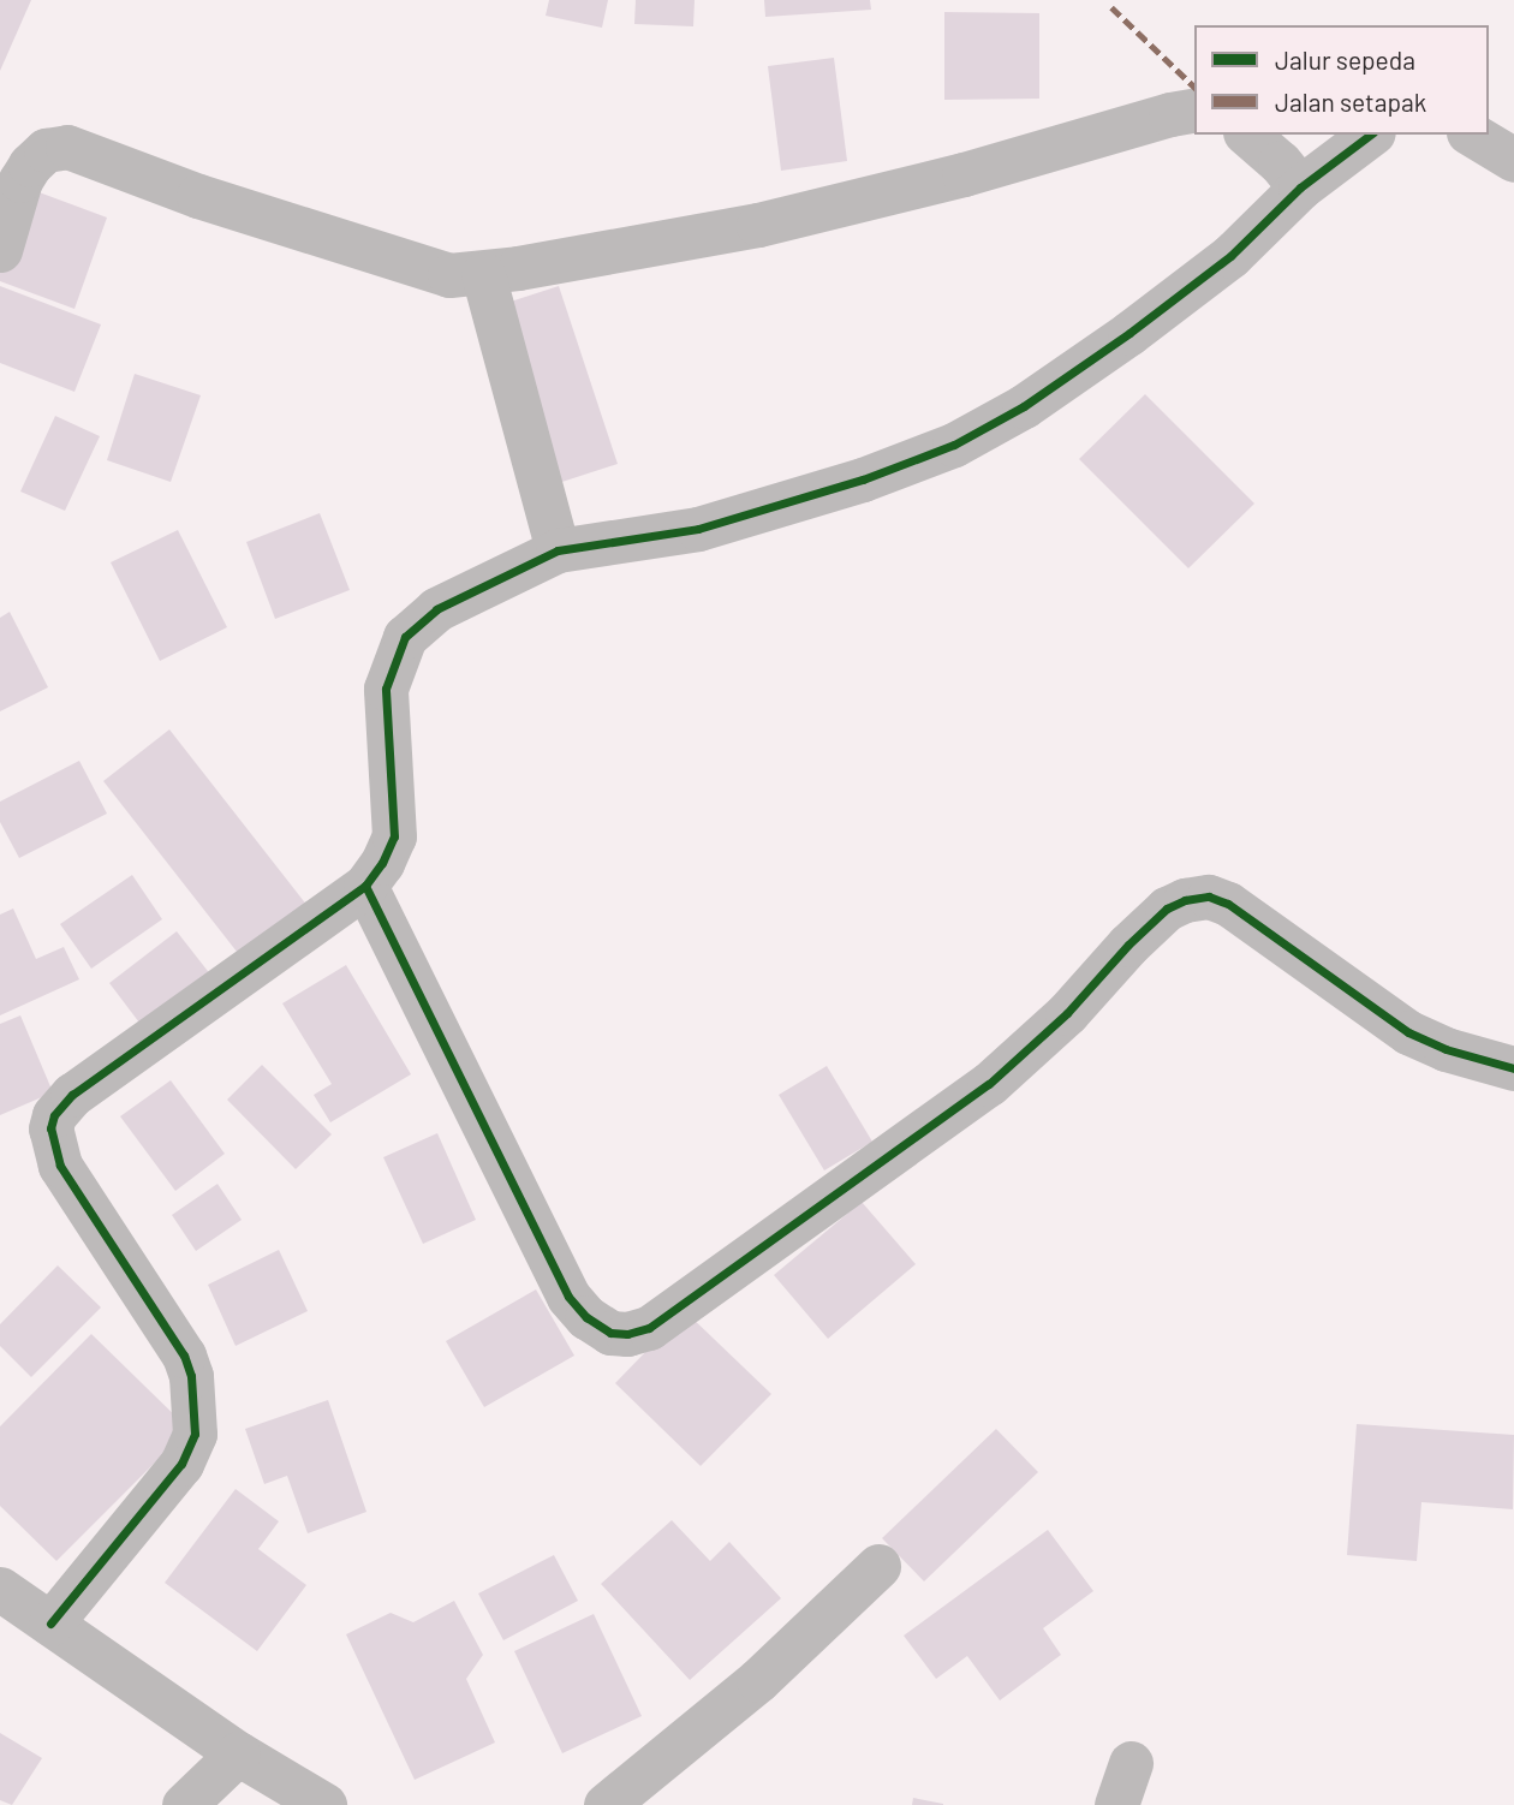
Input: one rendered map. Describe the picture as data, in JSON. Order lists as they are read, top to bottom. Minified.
{"legend":["Jalur sepeda","Jalan setapak"]}
